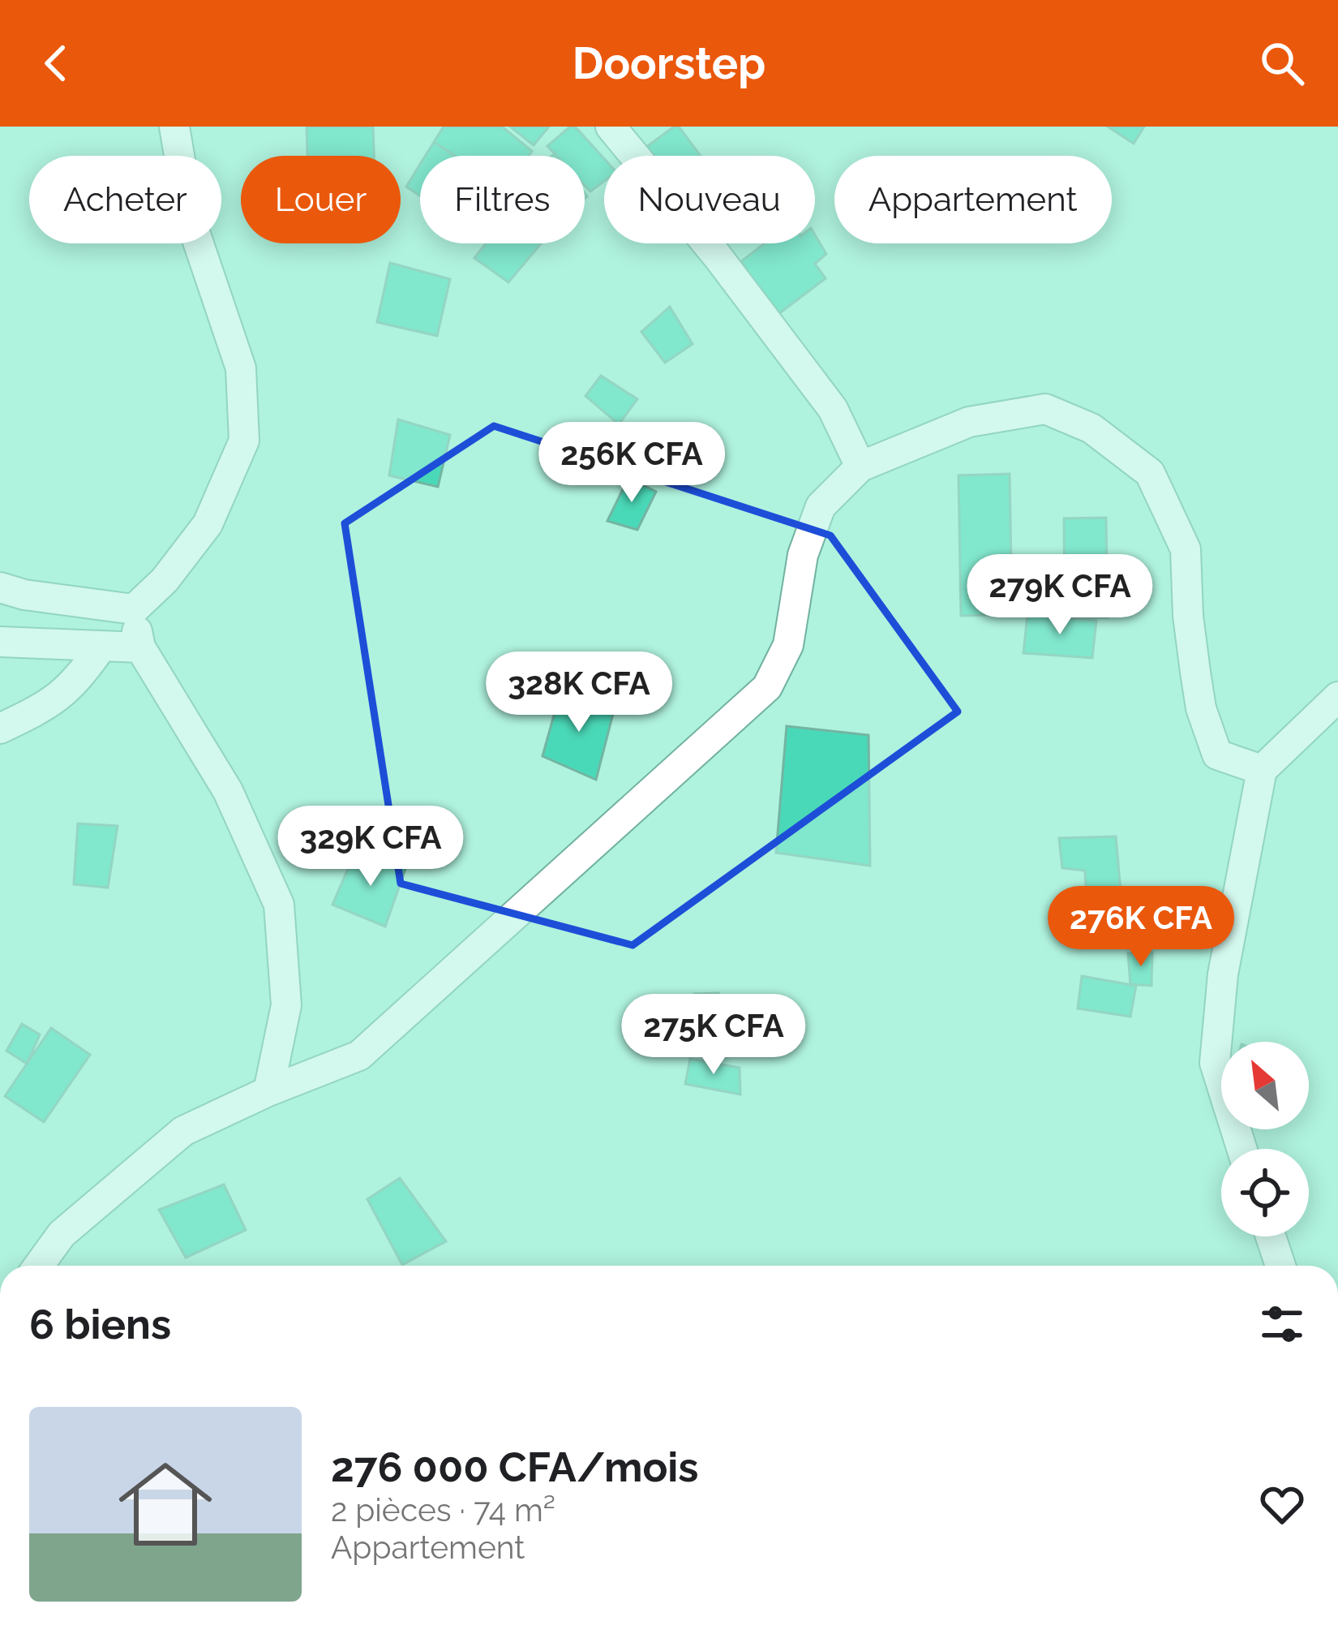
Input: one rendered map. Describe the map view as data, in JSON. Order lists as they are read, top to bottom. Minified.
{"north":"top left","page":{"header":"Doorstep","chip":["Acheter","Louer","Filtres","Nouveau","Appartement"],"price":["256K CFA","279K CFA","328K CFA","329K CFA","276K CFA","275K CFA"],"heading":"6 biens","list":[{"name":"276 000 CFA/mois","note":"2 pièces · 74 m² · Appartement"}]}}
